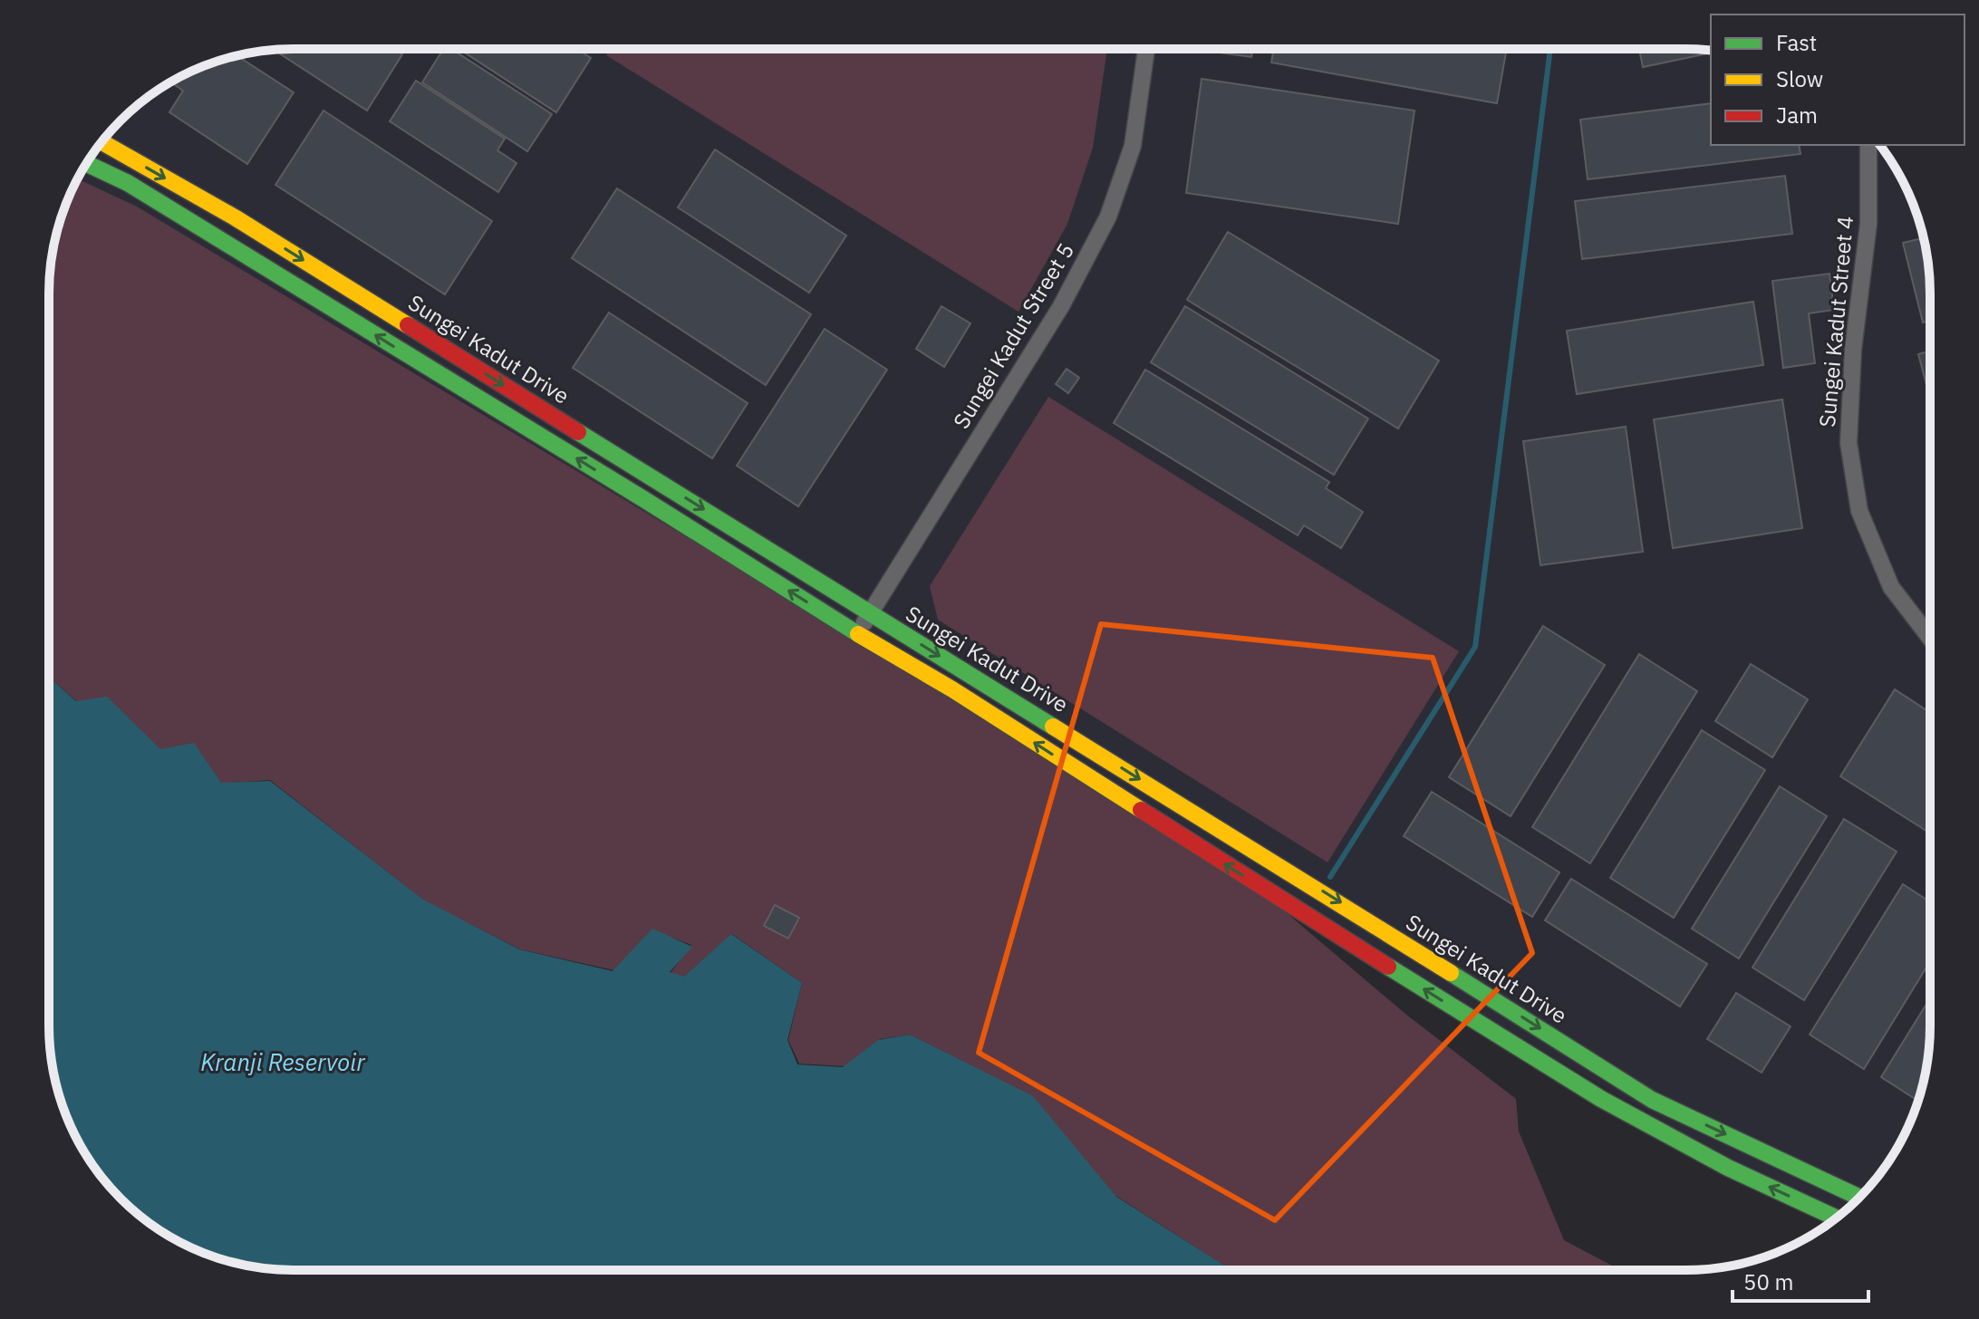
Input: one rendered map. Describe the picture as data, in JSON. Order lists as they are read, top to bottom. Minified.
{"streets":{"main road":["Sungei Kadut Drive"],"street":["Sungei Kadut Street 4","Sungei Kadut Street 5"]},"crossings":[["Sungei Kadut Street 5","Sungei Kadut Drive"]],"water":["Kranji Reservoir"],"legend":["Fast","Slow","Jam"],"scale_bar":"50 m"}
